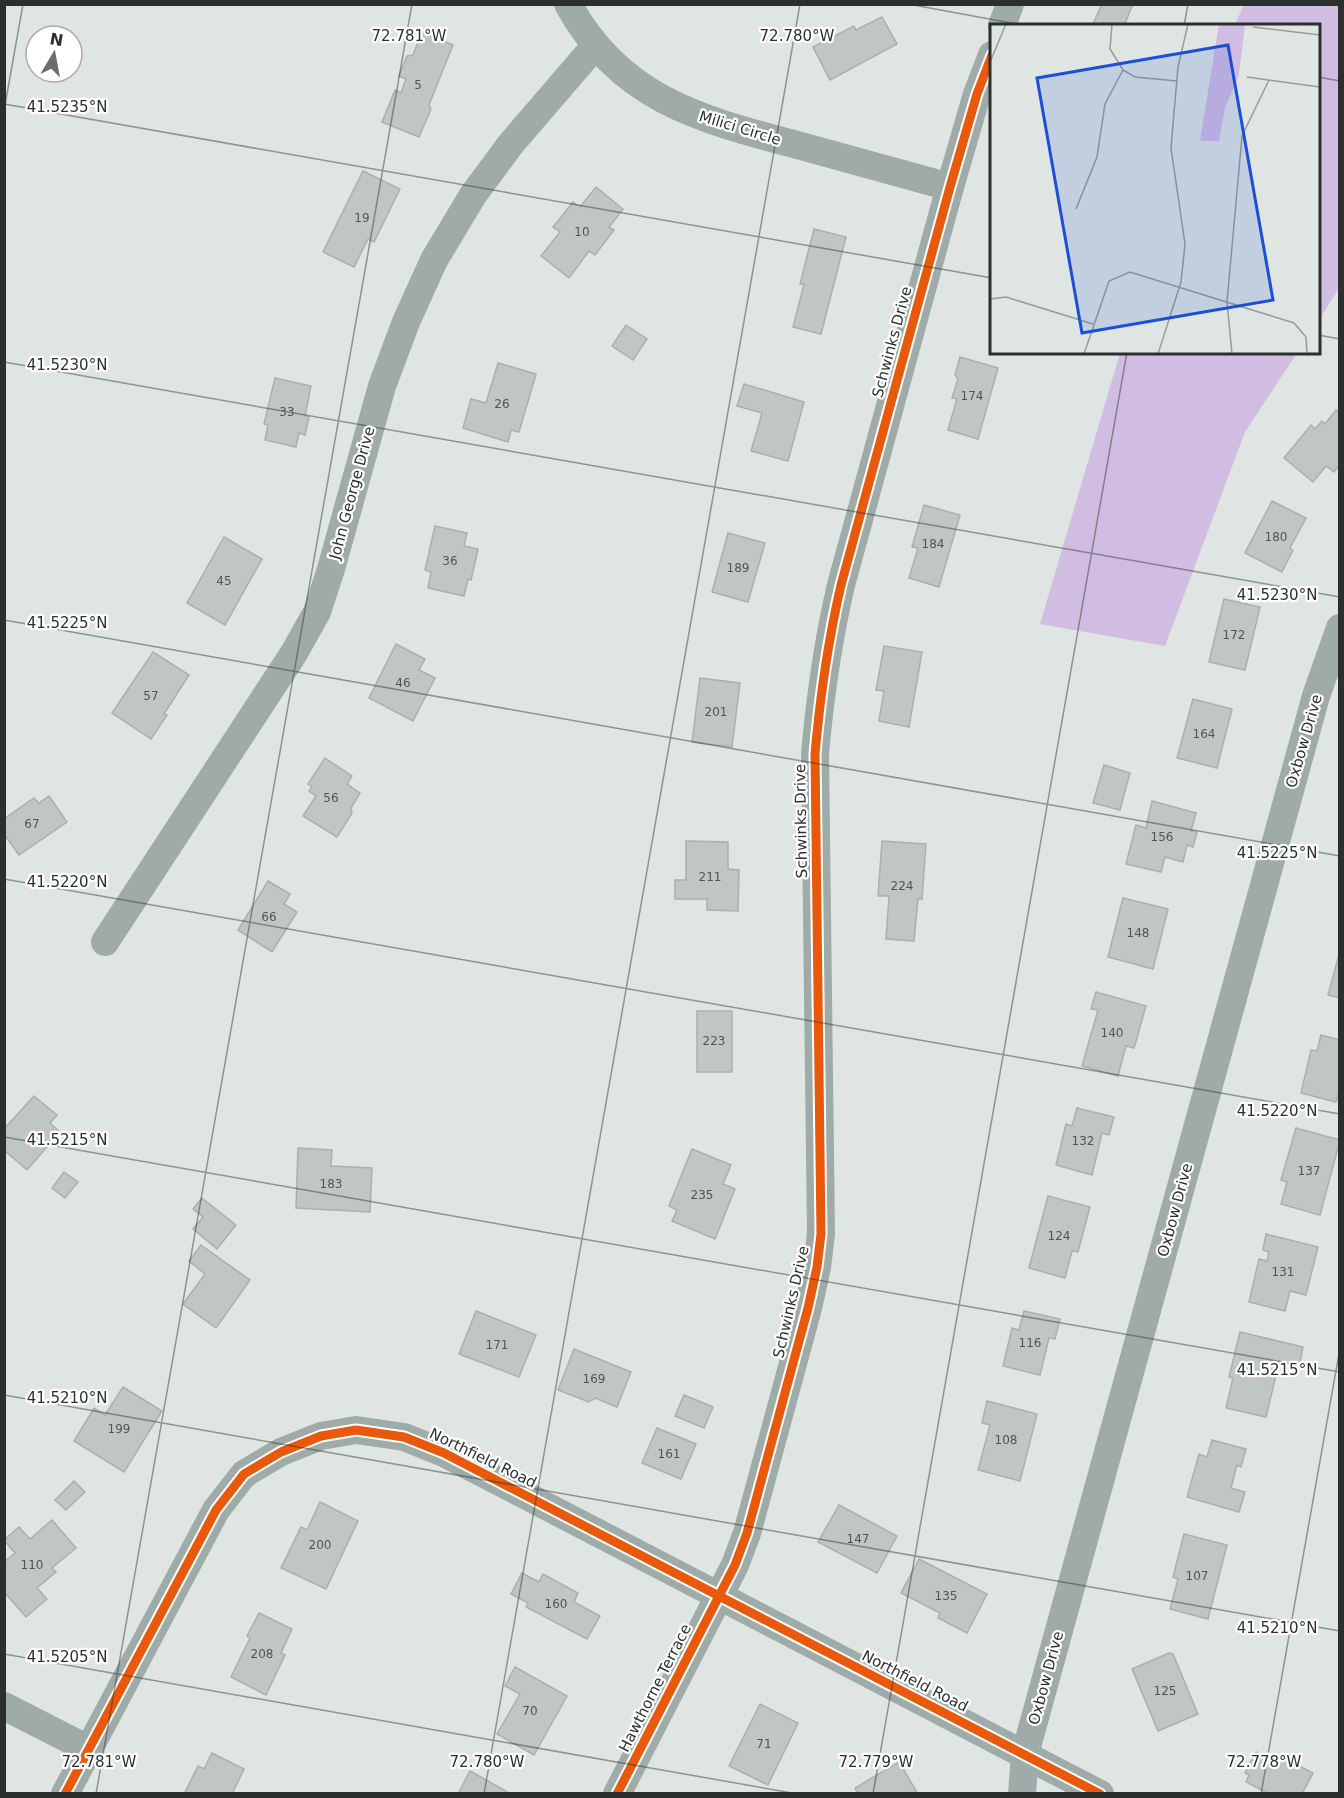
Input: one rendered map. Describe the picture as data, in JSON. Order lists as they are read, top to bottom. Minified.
{"streets":{"street":["Milici Circle","Schwinks Drive","John George Drive","Oxbow Drive","Northfield Road","Hawthorne Terrace"]},"crossings":[["Milici Circle","Schwinks Drive"],["Milici Circle","John George Drive"],["Schwinks Drive","Northfield Road"],["Schwinks Drive","Hawthorne Terrace"],["Oxbow Drive","Northfield Road"],["Northfield Road","Hawthorne Terrace"]],"house_numbers":["5","19","10","174","26","33","180","184","36","189","45","172","46","57","201","164","56","67","156","211","224","66","148","140","223","132","137","183","235","124","131","116","171","169","199","108","161","147","200","110","107","135","160","208","125","70","71"],"north":"top","coordinates":["72.781°W","72.780°W","41.5235°N","41.5230°N","41.5225°N","41.5220°N","41.5215°N","41.5210°N","41.5205°N","72.779°W","72.778°W"]}
